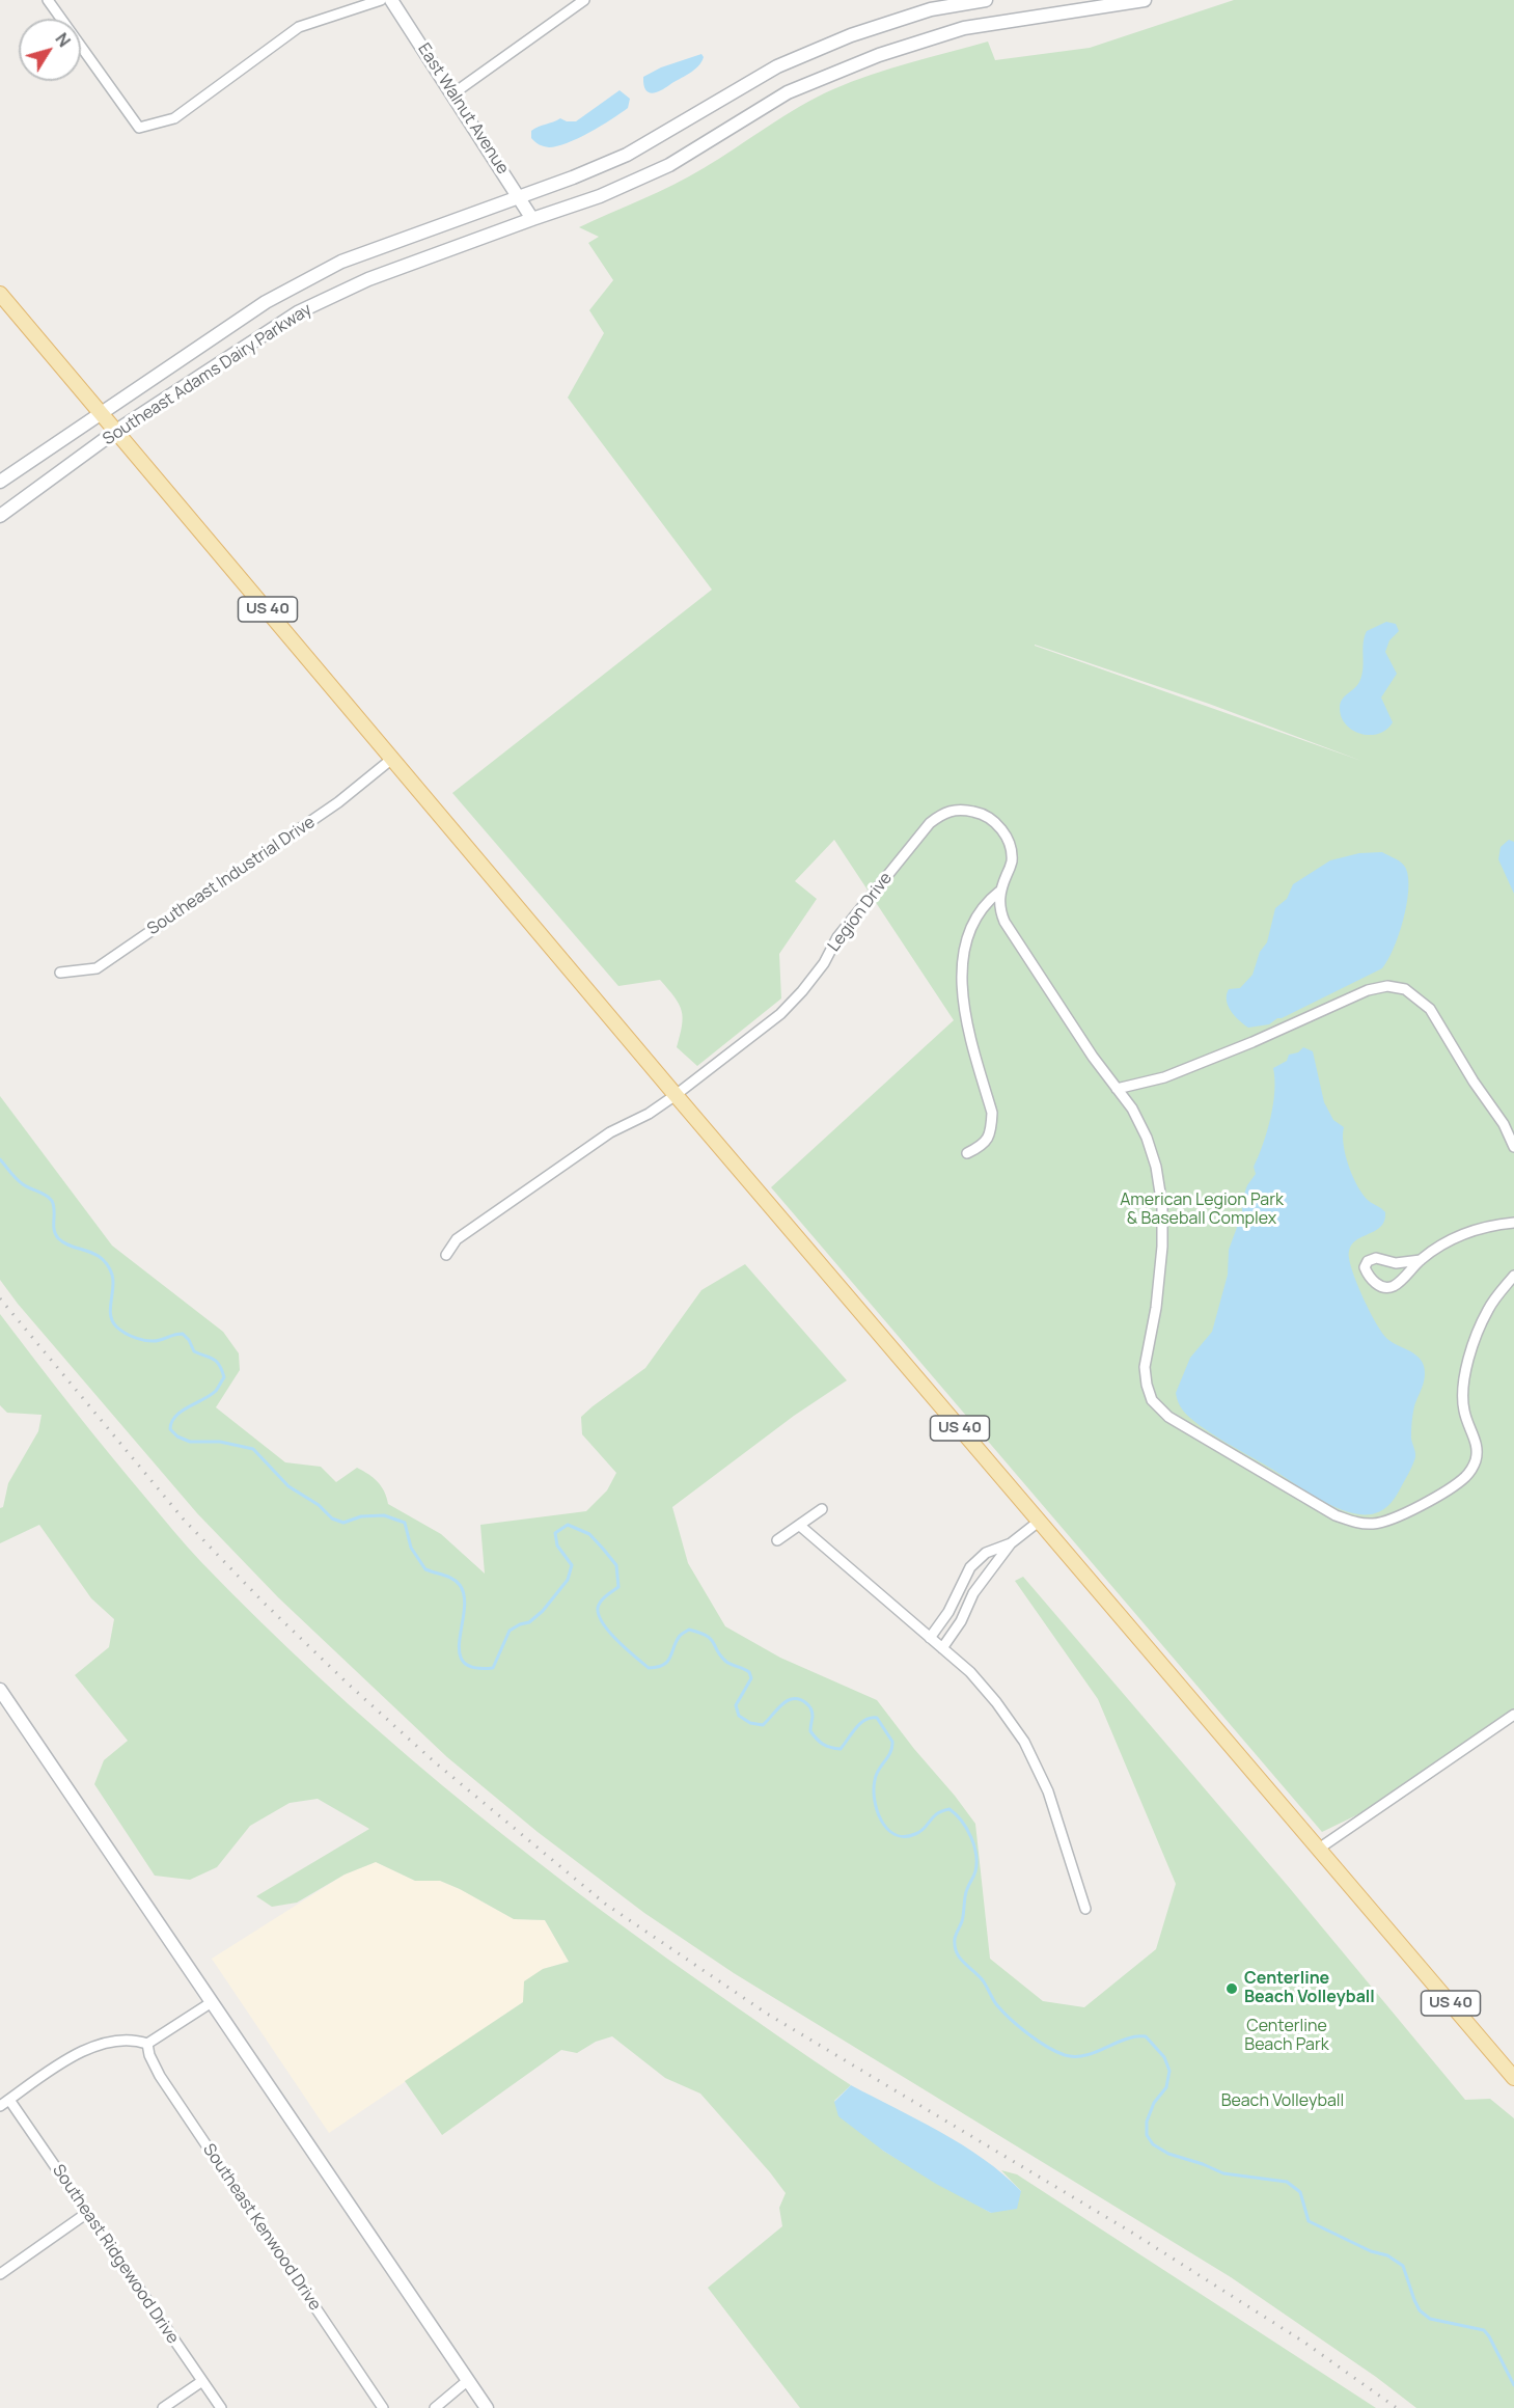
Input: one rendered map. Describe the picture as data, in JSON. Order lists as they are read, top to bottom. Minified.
{"streets":{"main road":["East Walnut Avenue","Southeast Adams Dairy Parkway","US 40"],"street":["Southeast Industrial Drive","Legion Drive","Southeast Kenwood Drive","Southeast Ridgewood Drive"]},"crossings":[["East Walnut Avenue","Southeast Adams Dairy Parkway"],["Southeast Adams Dairy Parkway","US 40"],["US 40","Southeast Industrial Drive"],["US 40","Legion Drive"]],"parks":["American Legion Park & Baseball Complex","Centerline Beach Park","Beach Volleyball"],"places":["Centerline Beach Volleyball"],"north":"top right"}
